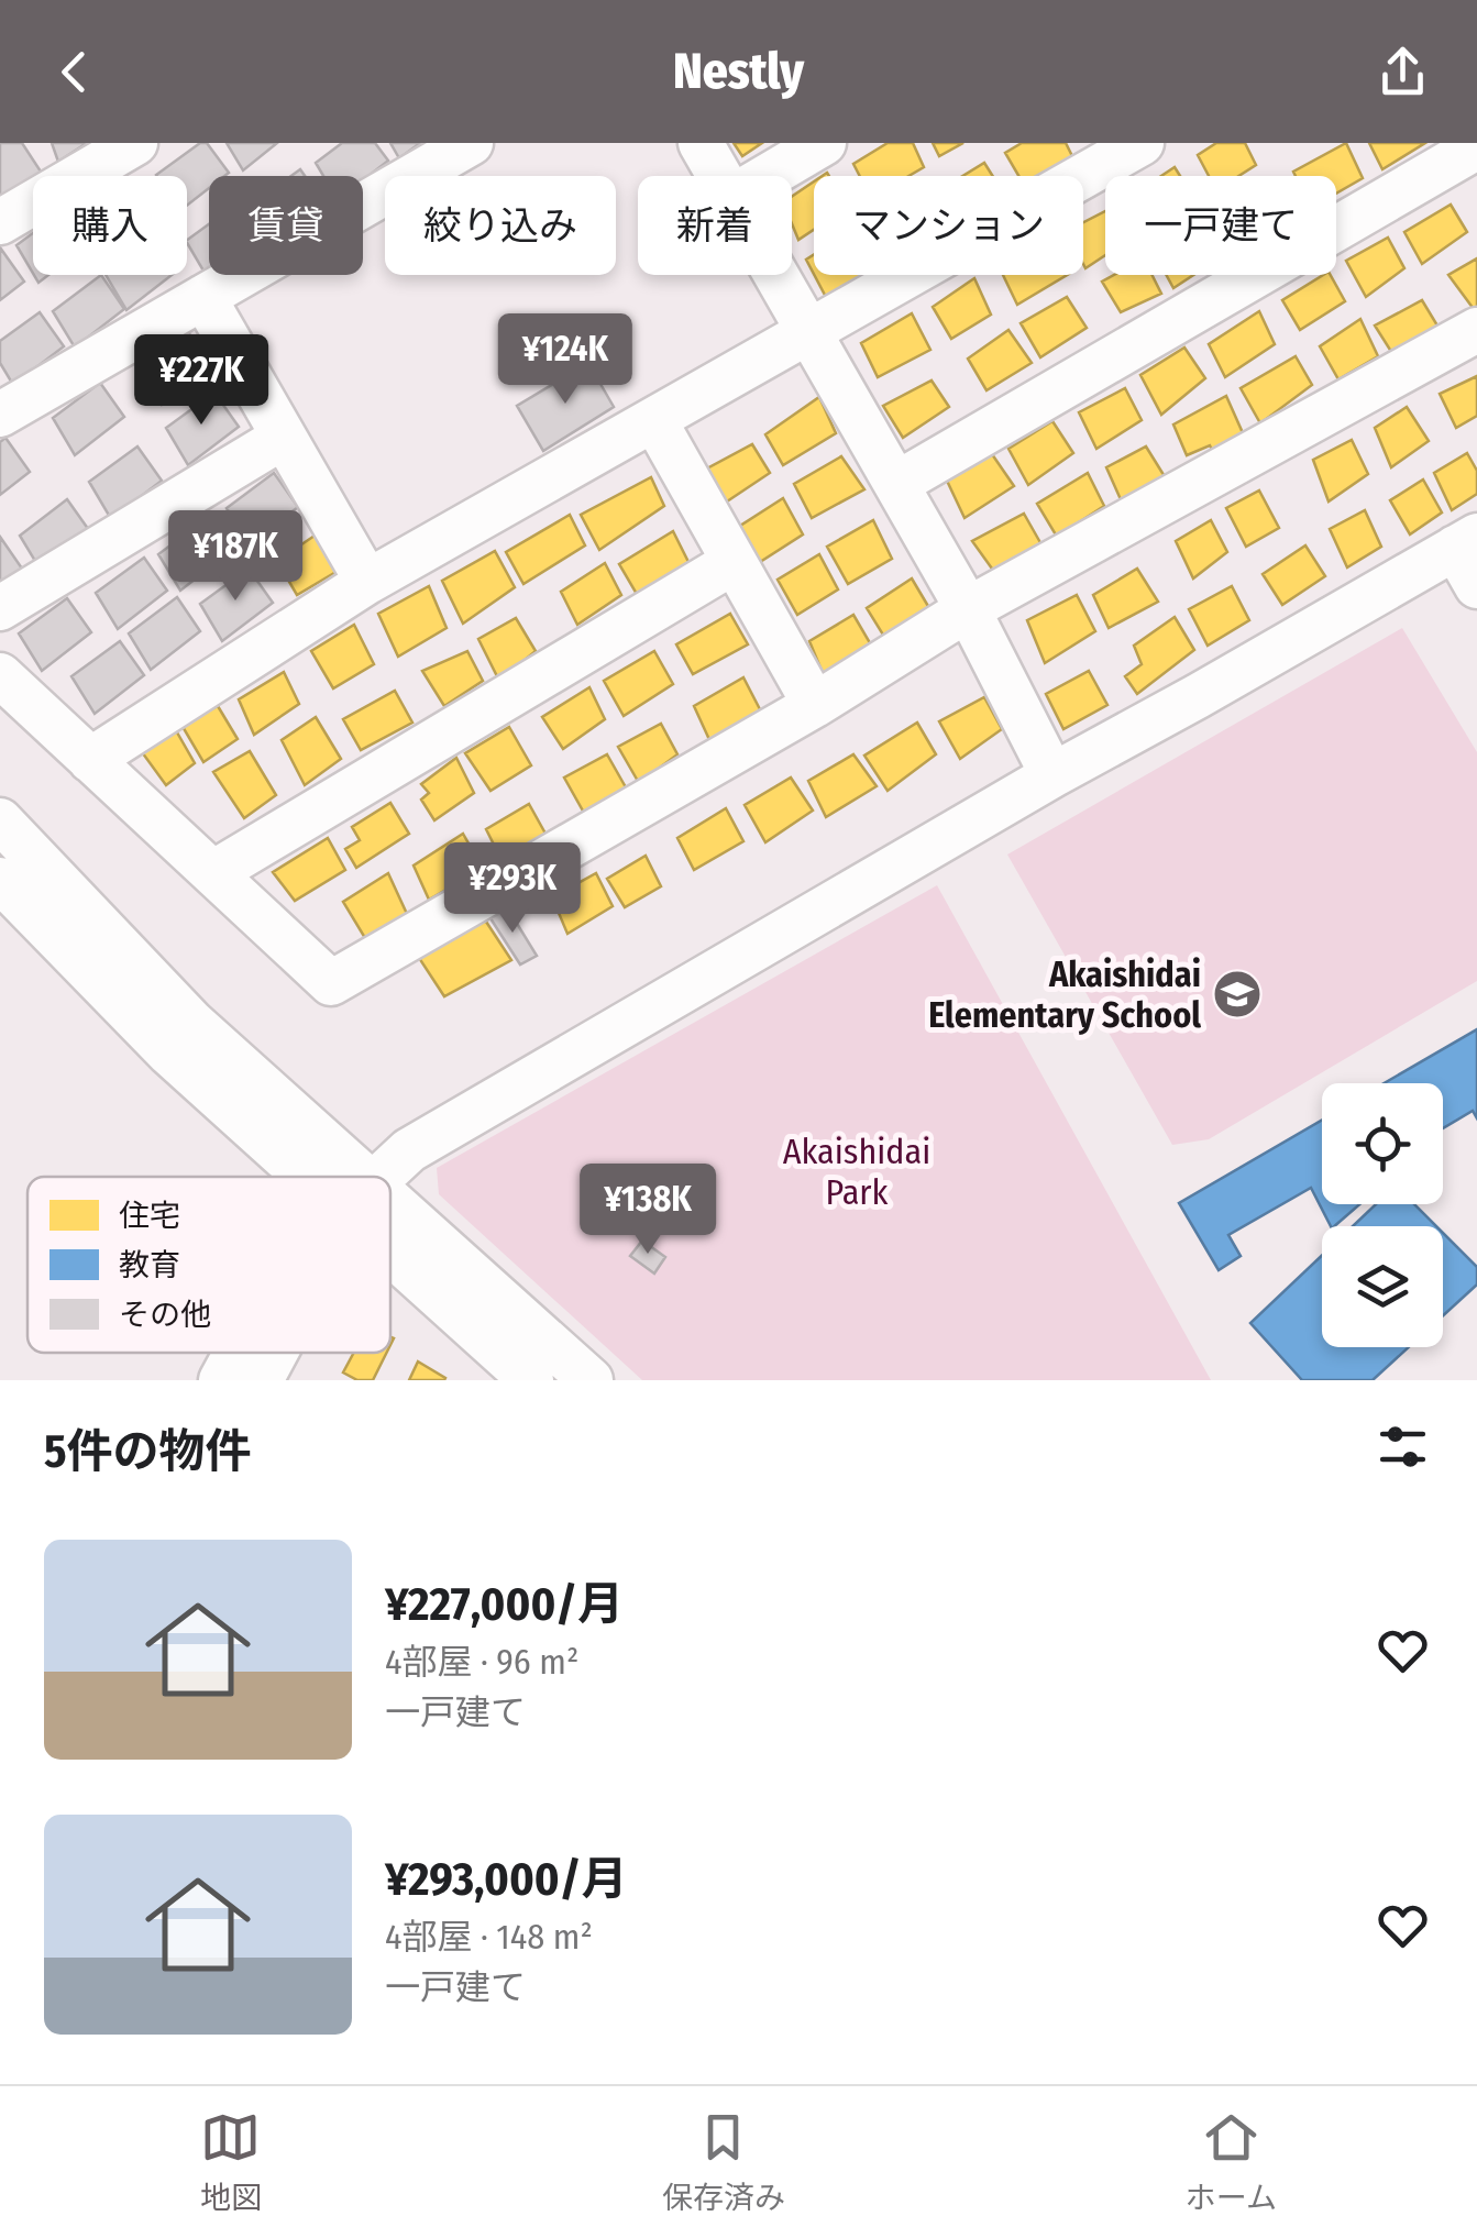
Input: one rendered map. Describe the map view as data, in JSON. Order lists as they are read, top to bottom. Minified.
{"parks":["Akaishidai Park"],"places":{"school or university":["Akaishidai Elementary School"]},"legend":["住宅","教育","その他"],"page":{"header":"Nestly","chip":["購入","賃貸","絞り込み","新着","マンション","一戸建て"],"price":["¥124K","¥227K","¥187K","¥293K","¥138K"],"heading":"5件の物件","list":[{"name":"¥227,000/月","note":"4部屋 · 96 m² · 一戸建て"},{"name":"¥293,000/月","note":"4部屋 · 148 m² · 一戸建て"}],"tabs":["地図","保存済み","ホーム"]}}
